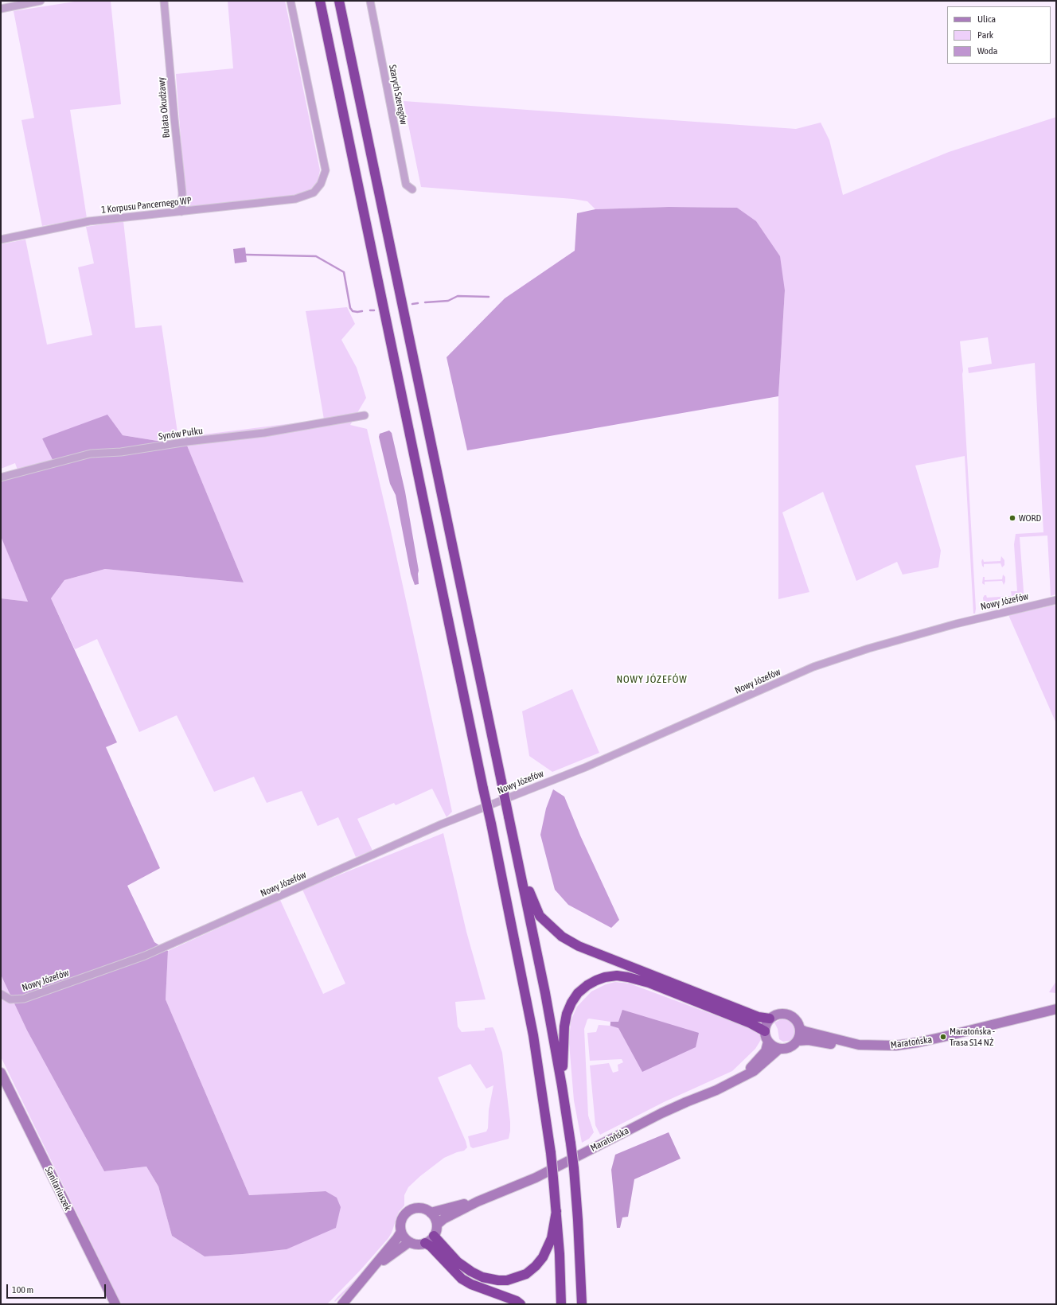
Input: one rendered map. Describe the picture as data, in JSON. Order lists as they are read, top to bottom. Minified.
{"streets":{"main road":["Maratońska","Sanitariuszek"],"street":["Szarych Szeregów","Bułata Okudżawy","1 Korpusu Pancernego WP","Synów Pułku","Nowy Józefów"]},"crossings":[["Bułata Okudżawy","1 Korpusu Pancernego WP"]],"districts":["NOWY JÓZEFÓW"],"places":["WORD","Maratońska - Trasa S14 NŻ"],"legend":["Ulica","Park","Woda"],"scale_bar":"100 m"}
